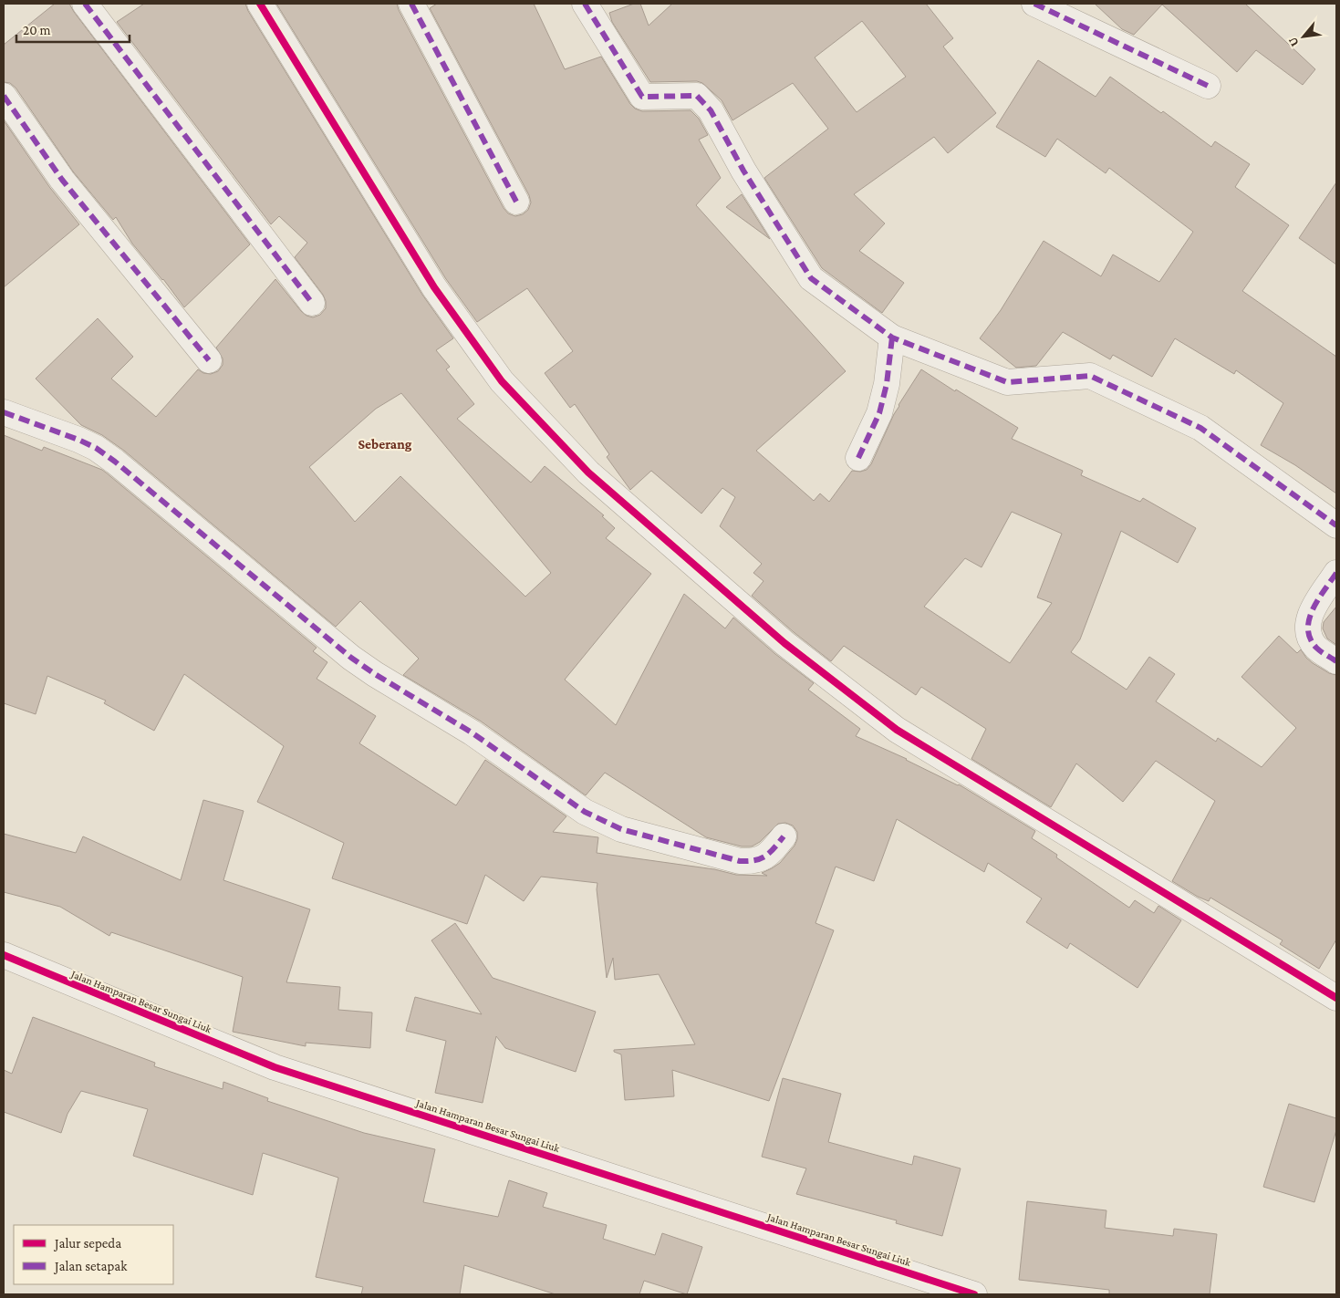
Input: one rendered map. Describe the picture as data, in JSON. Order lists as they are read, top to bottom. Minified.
{"streets":{"street":["Jalan Hamparan Besar Sungai Liuk"]},"districts":["Seberang"],"legend":["Jalur sepeda","Jalan setapak"],"scale_bar":"20 m","north":"bottom left"}
